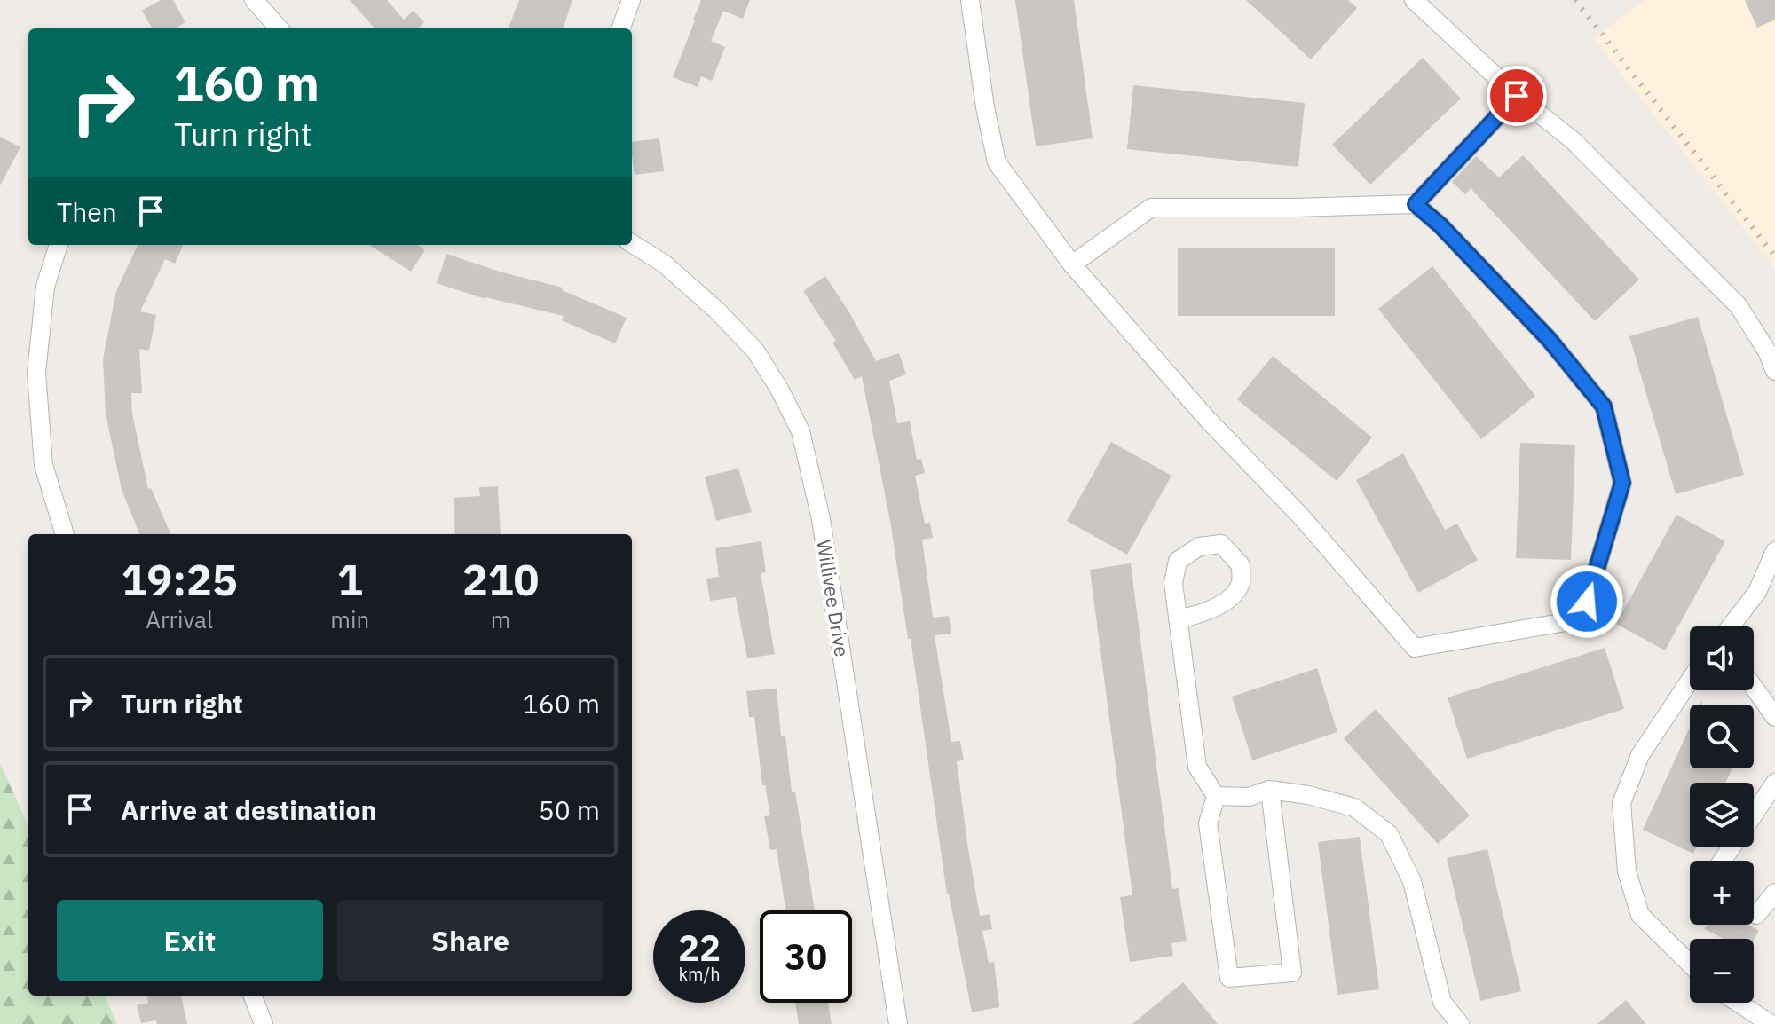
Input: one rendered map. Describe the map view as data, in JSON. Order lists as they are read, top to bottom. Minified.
{"streets":{"street":["Willivee Drive"]},"page":{"turn":["160 m","Turn right"],"then":"Then","eta":["19:25","Arrival","1","min","210","m"],"map_buttons":["+","−"],"list":[{"name":"Turn right","value":"160 m"},{"name":"Arrive at destination","value":"50 m"}],"buttons":["Exit","Share"],"speed":"22 km/h","limit":"30"}}
